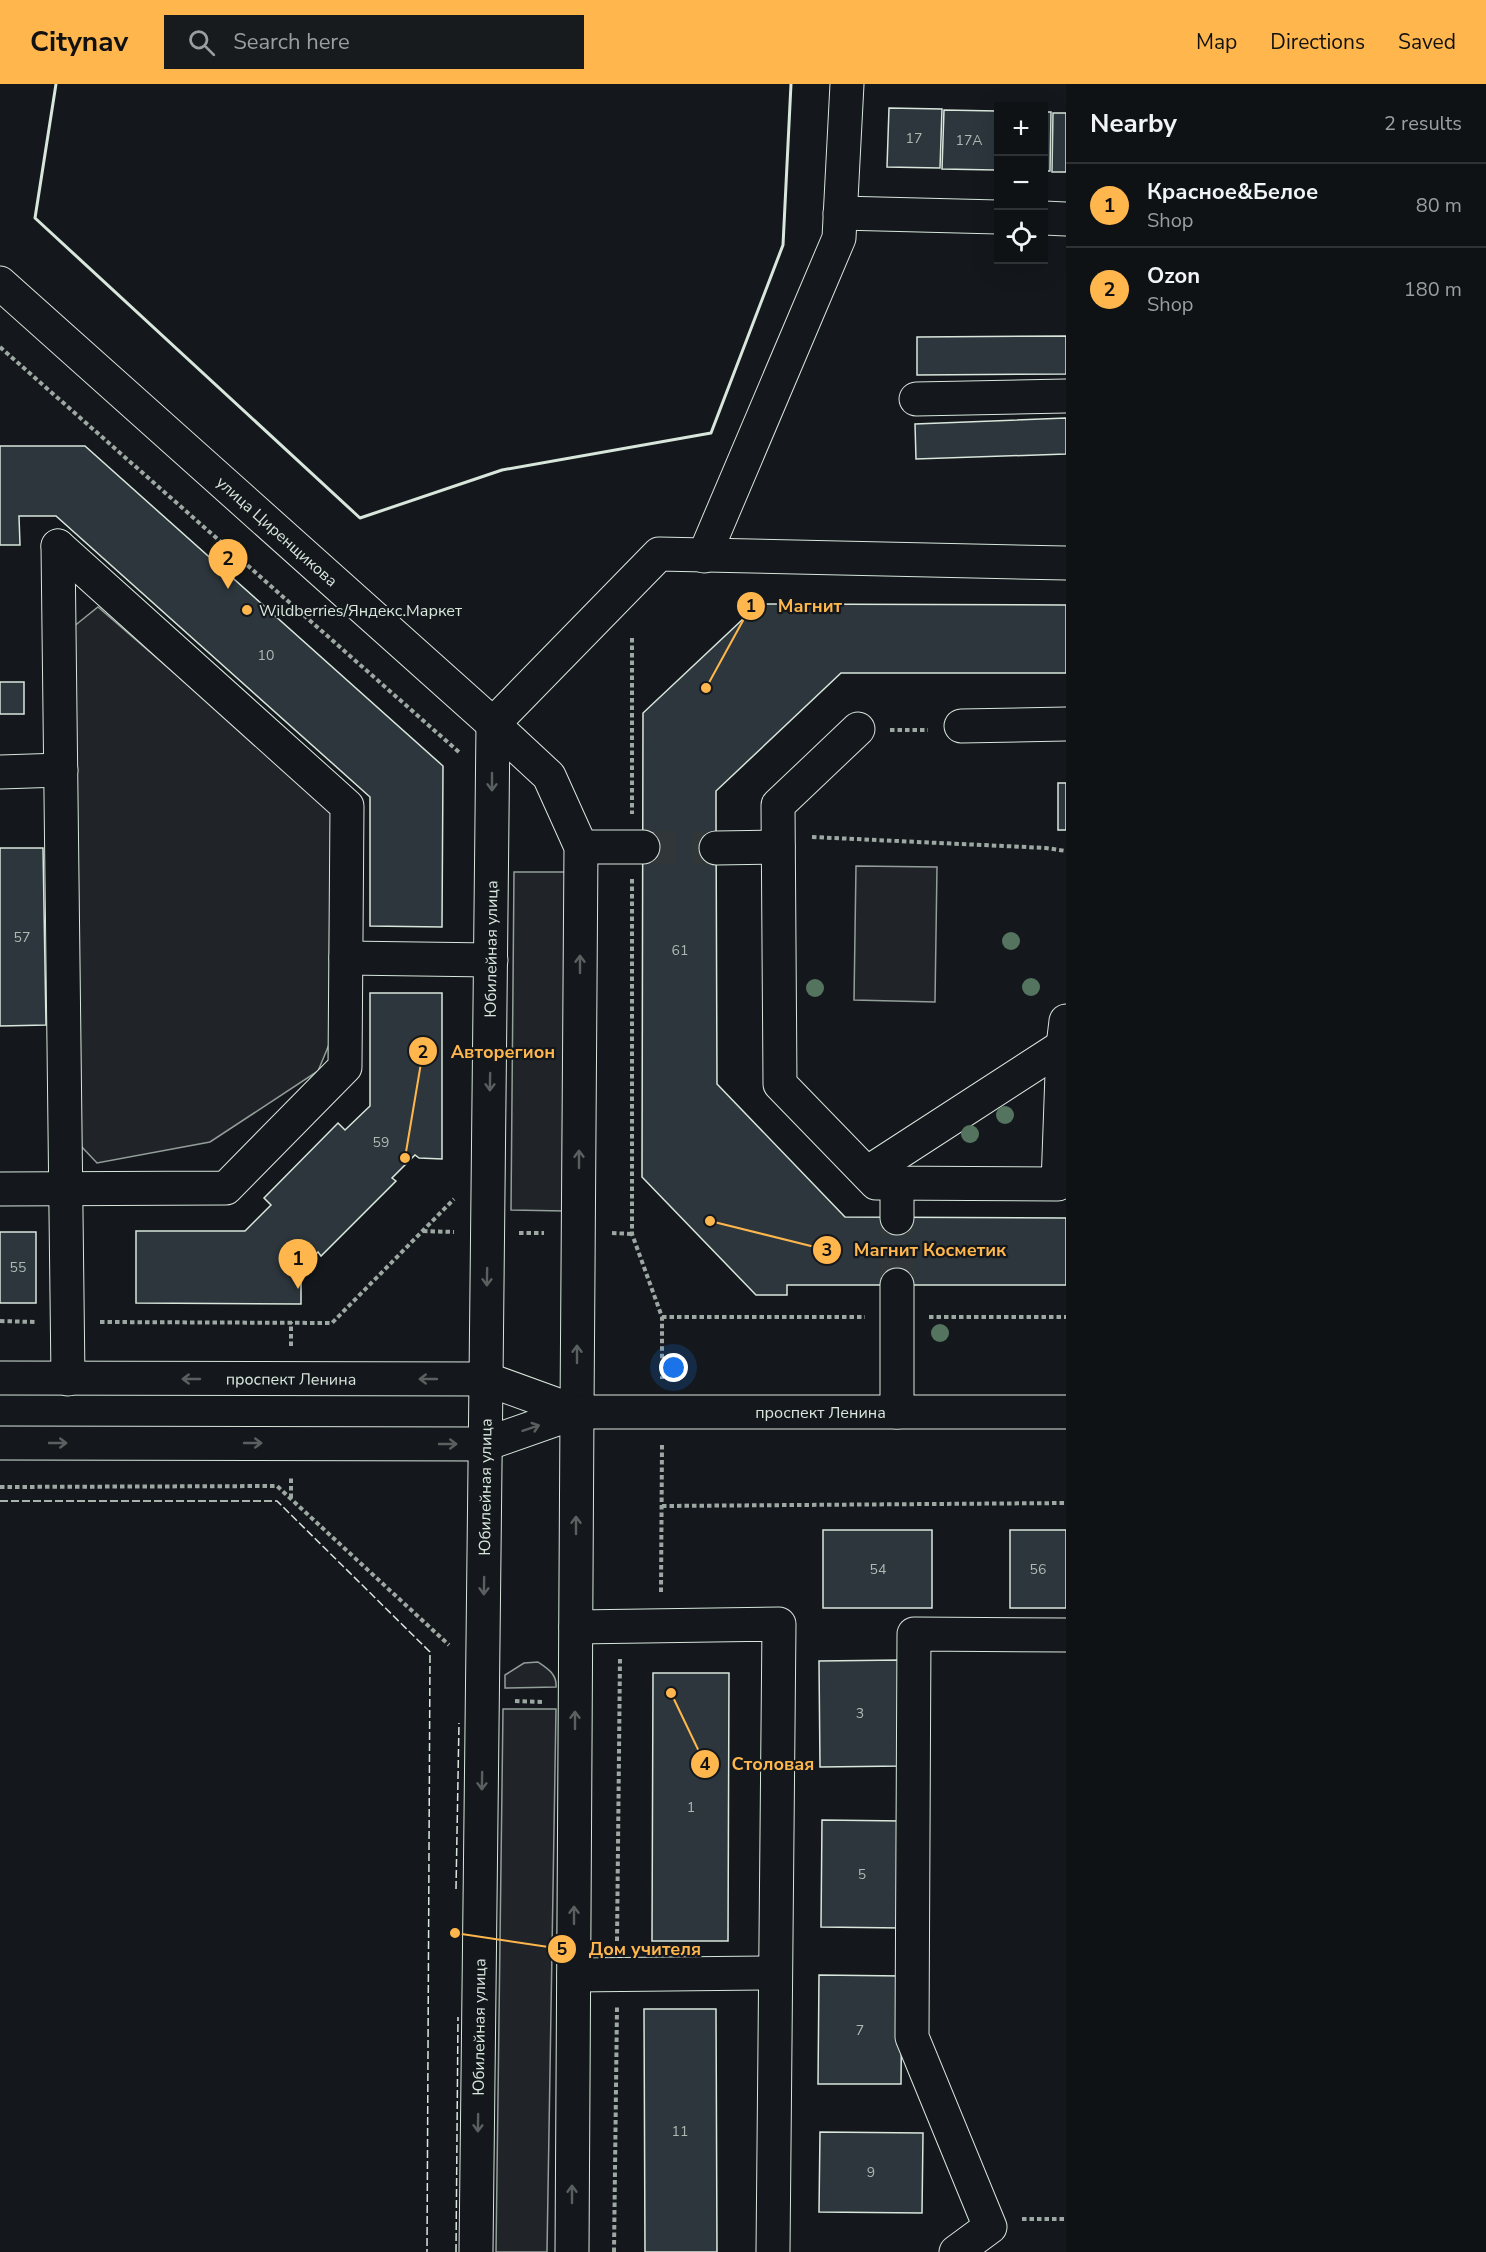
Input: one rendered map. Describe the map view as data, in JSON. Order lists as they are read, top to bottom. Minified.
{"streets":{"main road":["улица Циренщикова","Юбилейная улица","проспект Ленина"]},"crossings":[["улица Циренщикова","Юбилейная улица"],["Юбилейная улица","проспект Ленина"]],"places":["Wildberries/Яндекс.Маркет","Магнит","Авторегион","Магнит Косметик","Столовая","Дом учителя"],"house_numbers":["17","17А","10","57","61","59","55","54","56","3","1","5","7","11","9"],"page":{"header":"Citynav","search":"Search here","nav":["Map","Directions","Saved"],"heading":["Nearby","2 results"],"map_buttons":["+","−"],"list":[{"mark":"1","name":"Красное&Белое","note":"Shop","value":"80 m"},{"mark":"2","name":"Ozon","note":"Shop","value":"180 m"}],"pins":["2","1"]}}
